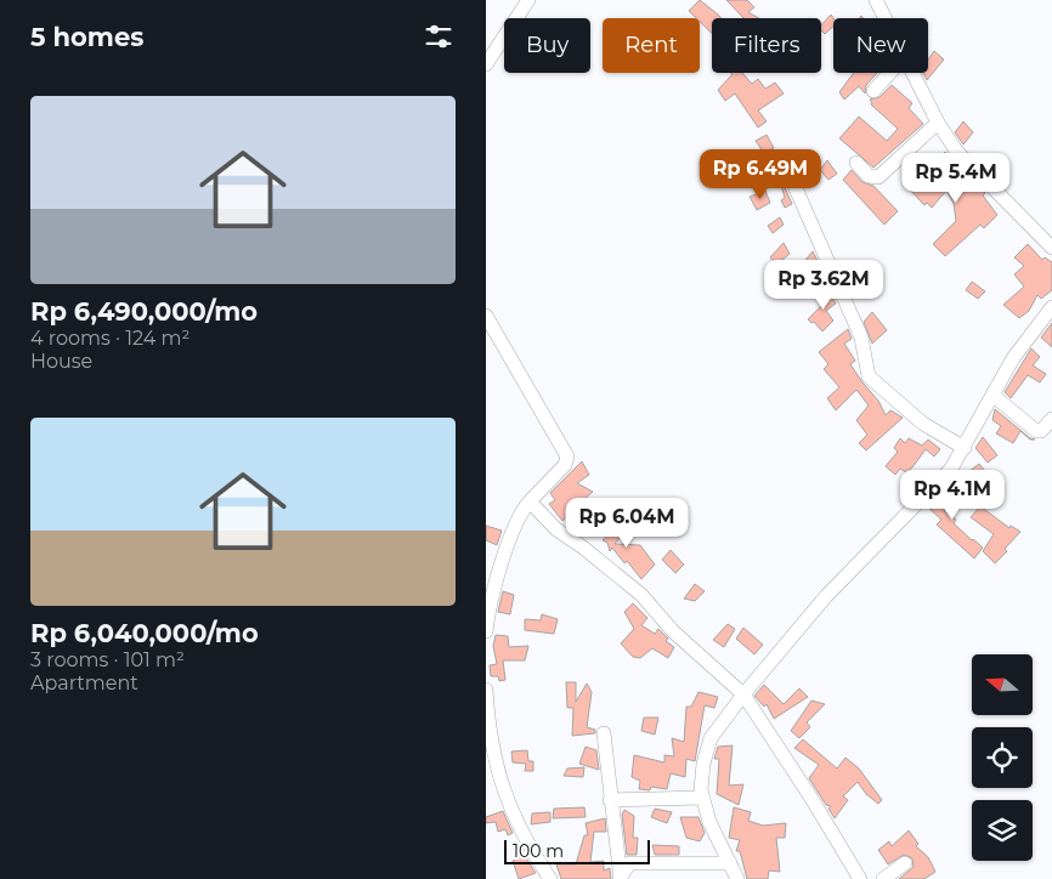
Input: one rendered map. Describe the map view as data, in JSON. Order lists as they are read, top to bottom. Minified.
{"scale_bar":"100 m","north":"left","page":{"heading":"5 homes","chip":["Buy","Rent","Filters","New"],"list":[{"name":"Rp 6,490,000/mo","note":"4 rooms · 124 m² · House"},{"name":"Rp 6,040,000/mo","note":"3 rooms · 101 m² · Apartment"}],"price":["Rp 6.49M","Rp 5.4M","Rp 3.62M","Rp 4.1M","Rp 6.04M"],"scale":"100 m"}}
